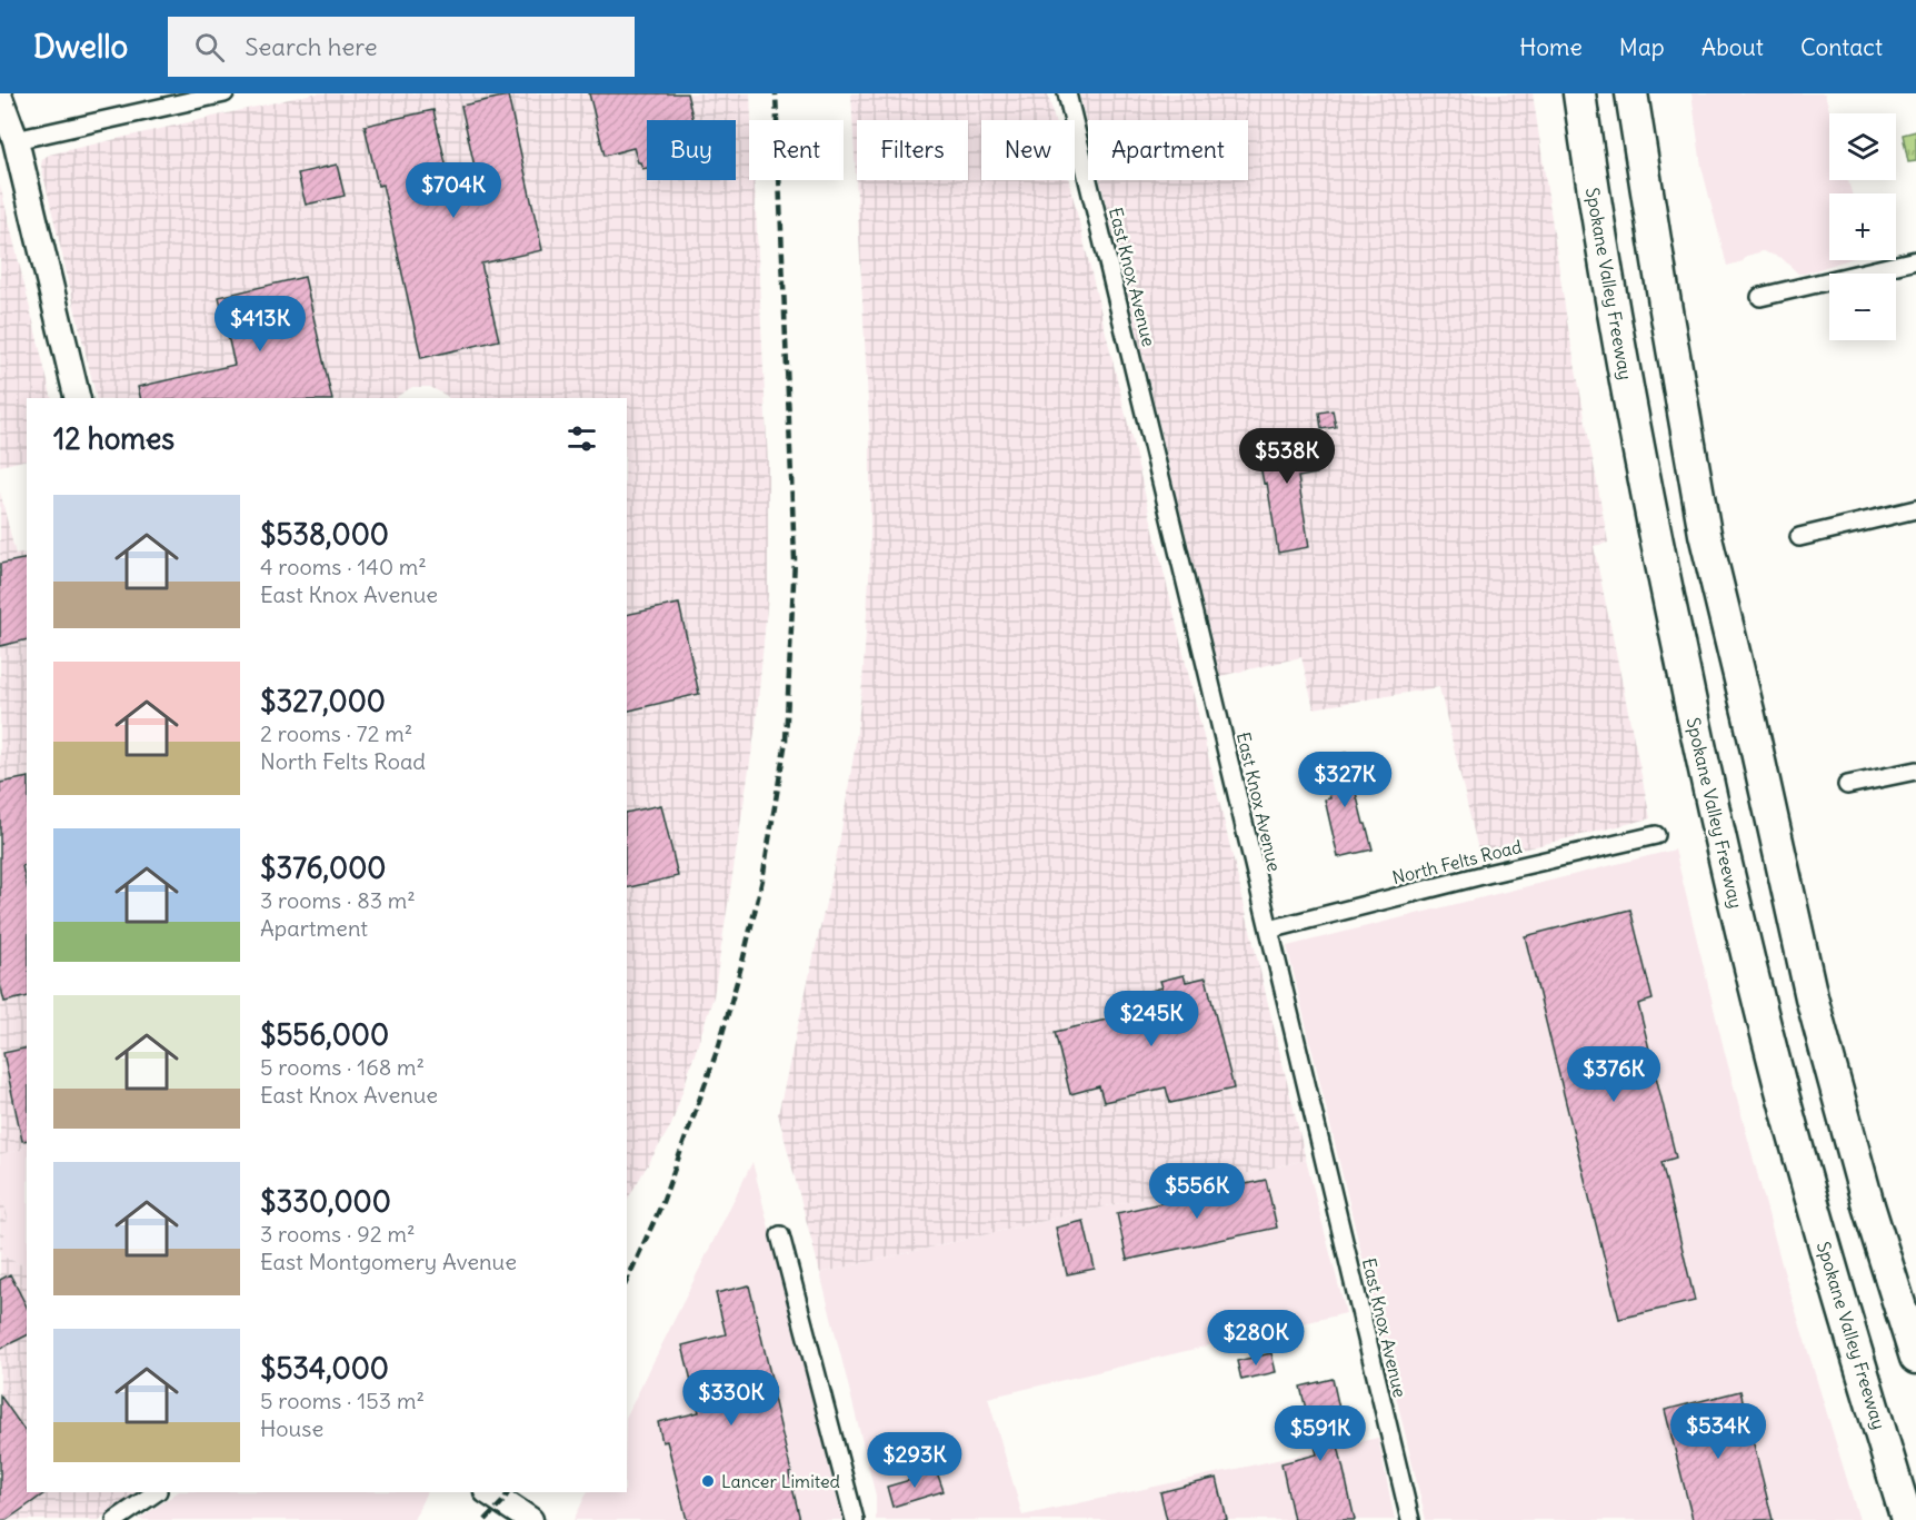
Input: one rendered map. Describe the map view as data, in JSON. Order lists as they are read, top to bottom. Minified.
{"streets":{"highway":["Spokane Valley Freeway"],"street":["East Knox Avenue","North Felts Road"]},"crossings":[["East Knox Avenue","North Felts Road"]],"places":["Lancer Limited"],"page":{"header":"Dwello","search":"Search here","nav":["Home","Map","About","Contact"],"map_buttons":["+","−"],"chip":["Buy","Rent","Filters","New","Apartment"],"price":["$704K","$413K","$538K","$327K","$245K","$376K","$556K","$280K","$330K","$534K","$591K","$293K"],"heading":"12 homes","list":[{"name":"$538,000","note":"4 rooms · 140 m² · East Knox Avenue"},{"name":"$327,000","note":"2 rooms · 72 m² · North Felts Road"},{"name":"$376,000","note":"3 rooms · 83 m² · Apartment"},{"name":"$556,000","note":"5 rooms · 168 m² · East Knox Avenue"},{"name":"$330,000","note":"3 rooms · 92 m² · East Montgomery Avenue"},{"name":"$534,000","note":"5 rooms · 153 m² · House"}]}}
